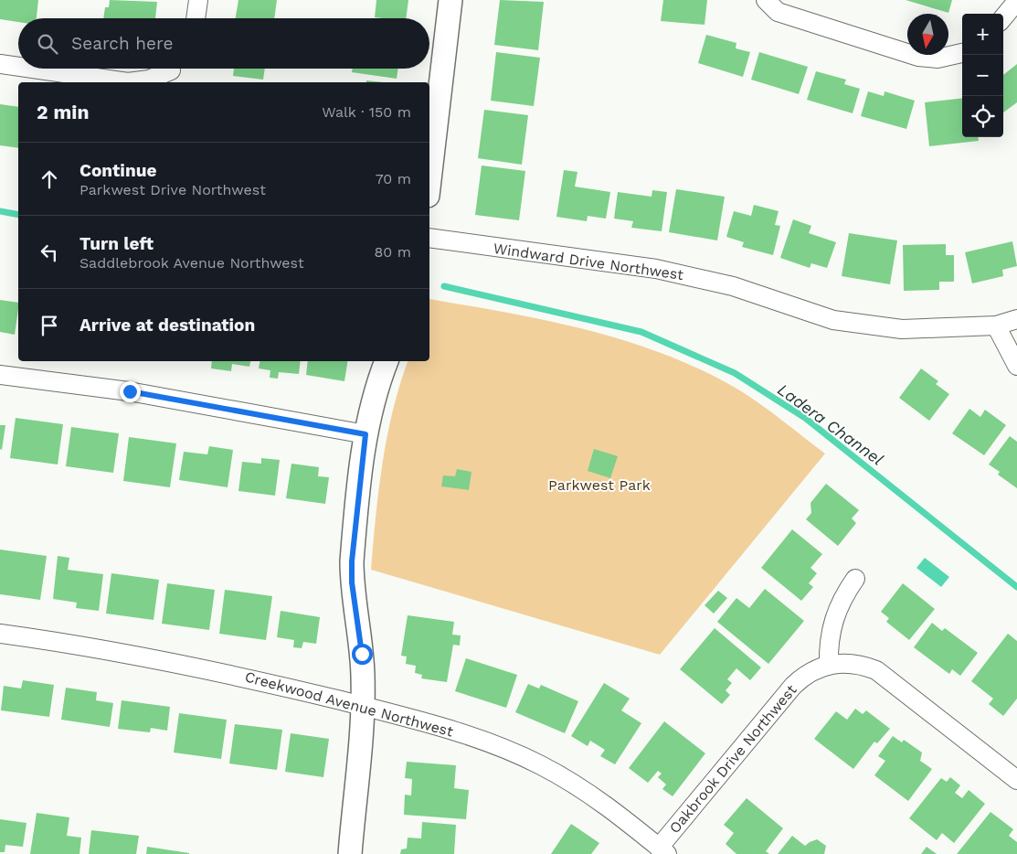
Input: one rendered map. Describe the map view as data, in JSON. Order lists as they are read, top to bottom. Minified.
{"streets":{"street":["Windward Drive Northwest","Creekwood Avenue Northwest","Oakbrook Drive Northwest"]},"crossings":[["Creekwood Avenue Northwest","Oakbrook Drive Northwest"]],"water":["Ladera Channel"],"parks":["Parkwest Park"],"north":"bottom","page":{"map_buttons":["+","−"],"search":"Search here","heading":["2 min","Walk · 150 m"],"list":[["Continue","Parkwest Drive Northwest","70 m"],["Turn left","Saddlebrook Avenue Northwest","80 m"],"Arrive at destination"]}}
